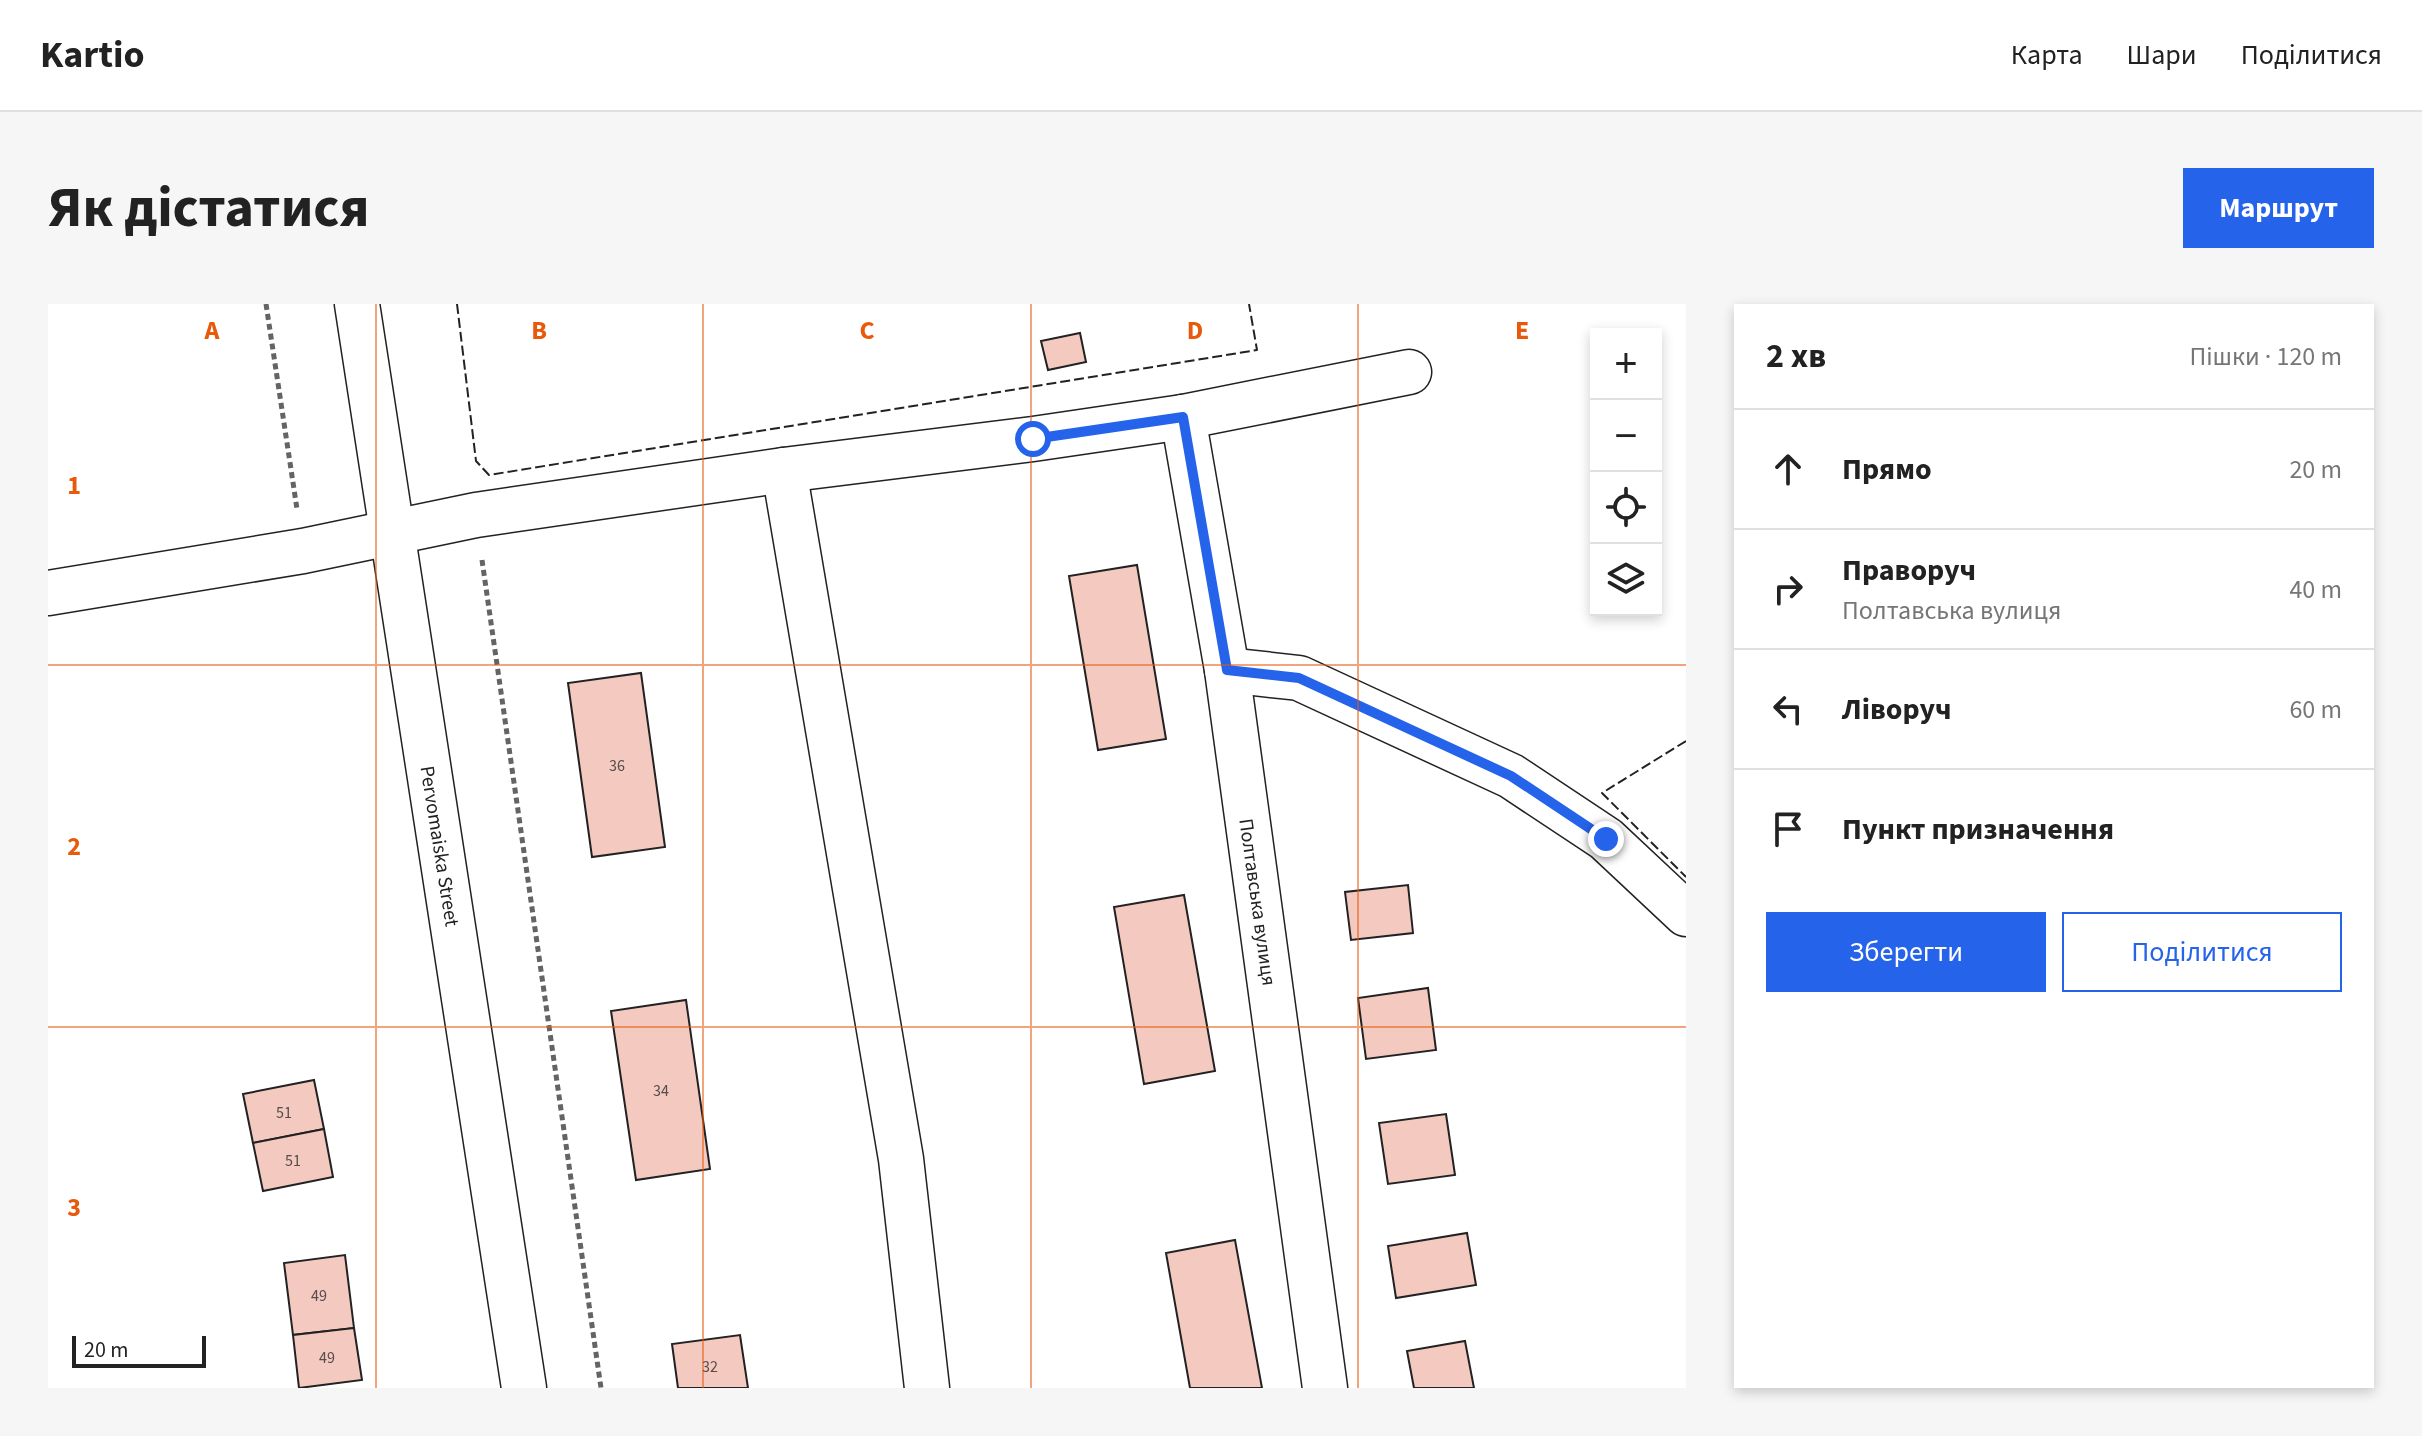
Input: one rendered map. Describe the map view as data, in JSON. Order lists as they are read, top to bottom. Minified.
{"streets":{"street":["Pervomaiska Street","Полтавська вулиця"]},"house_numbers":["36","34","51","51","49","49","32"],"scale_bar":"20 m","page":{"header":"Kartio","nav":["Карта","Шари","Поділитися"],"buttons":["Маршрут",["Зберегти","Поділитися"]],"title":"Як дістатися","heading":["2 хв","Пішки · 120 m"],"map_buttons":["+","−"],"list":[["Прямо","20 m"],["Праворуч","Полтавська вулиця","40 m"],["Ліворуч","60 m"],"Пункт призначення"],"scale":"20 m"},"grid":{"columns":["A","B","C","D","E"],"rows":["1","2","3"]}}
